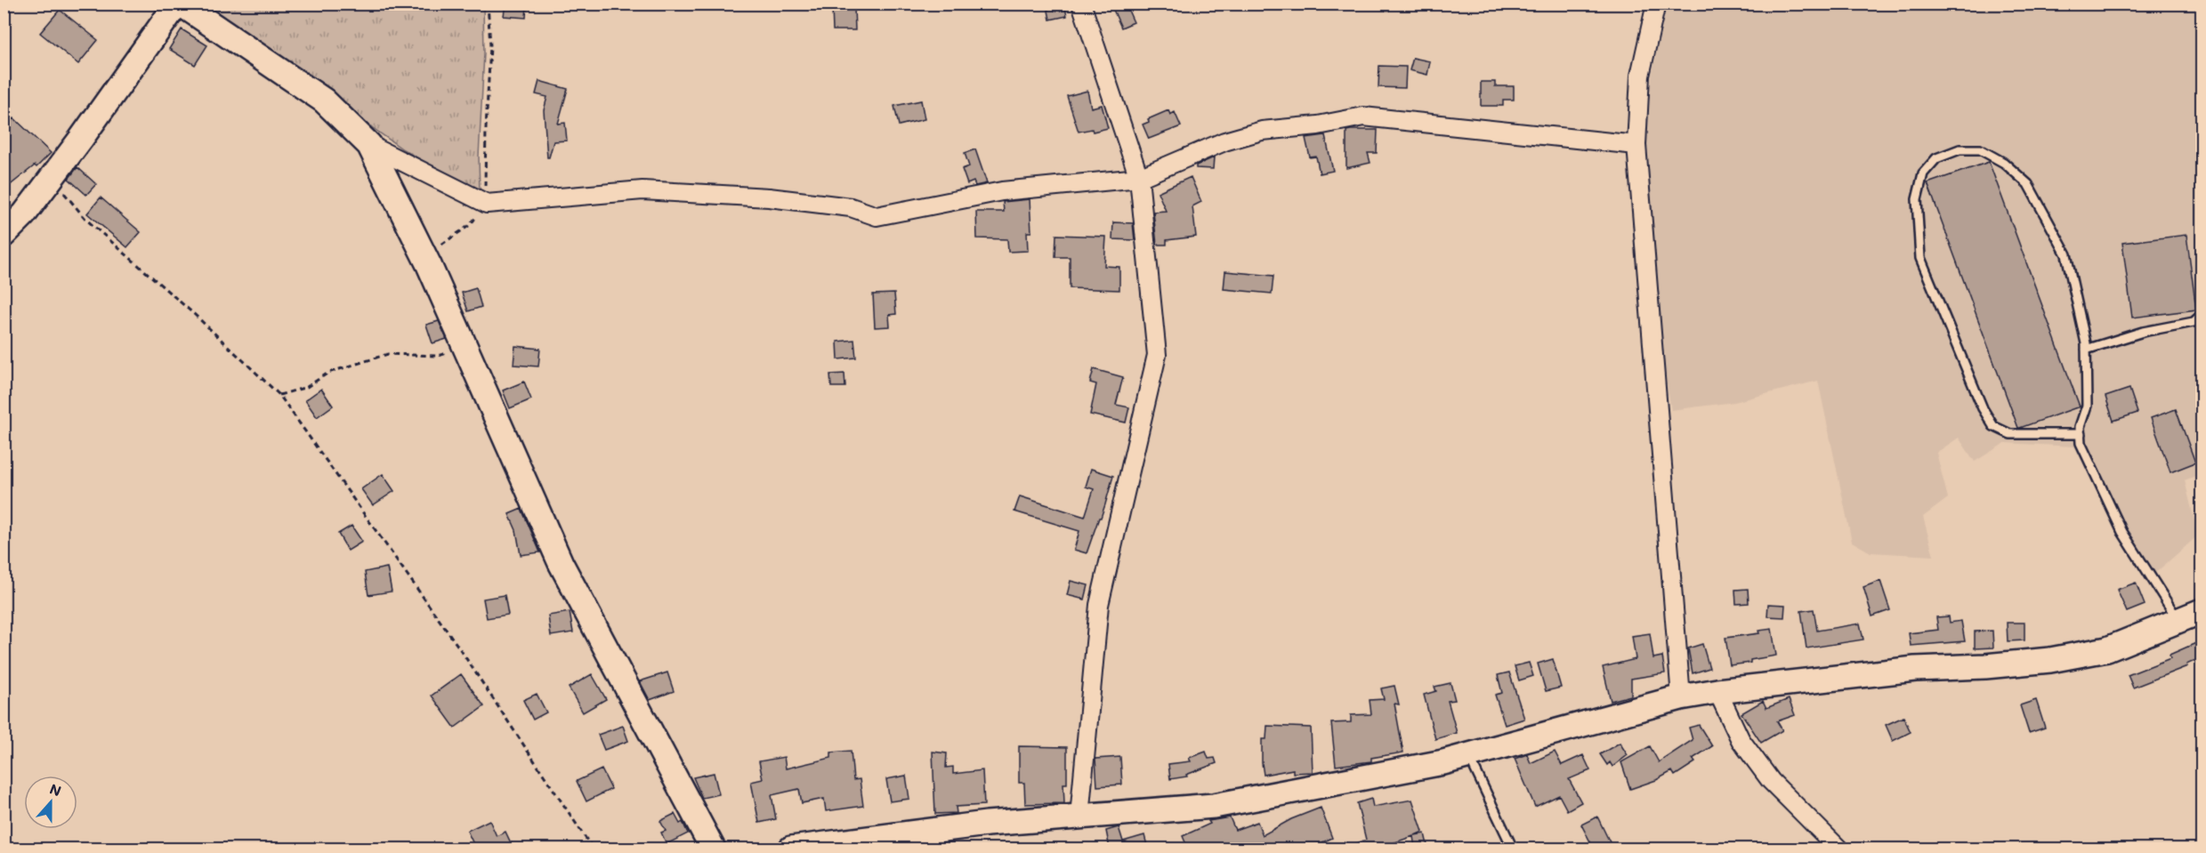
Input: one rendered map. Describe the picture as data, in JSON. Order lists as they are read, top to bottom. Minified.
{"north":"top"}
